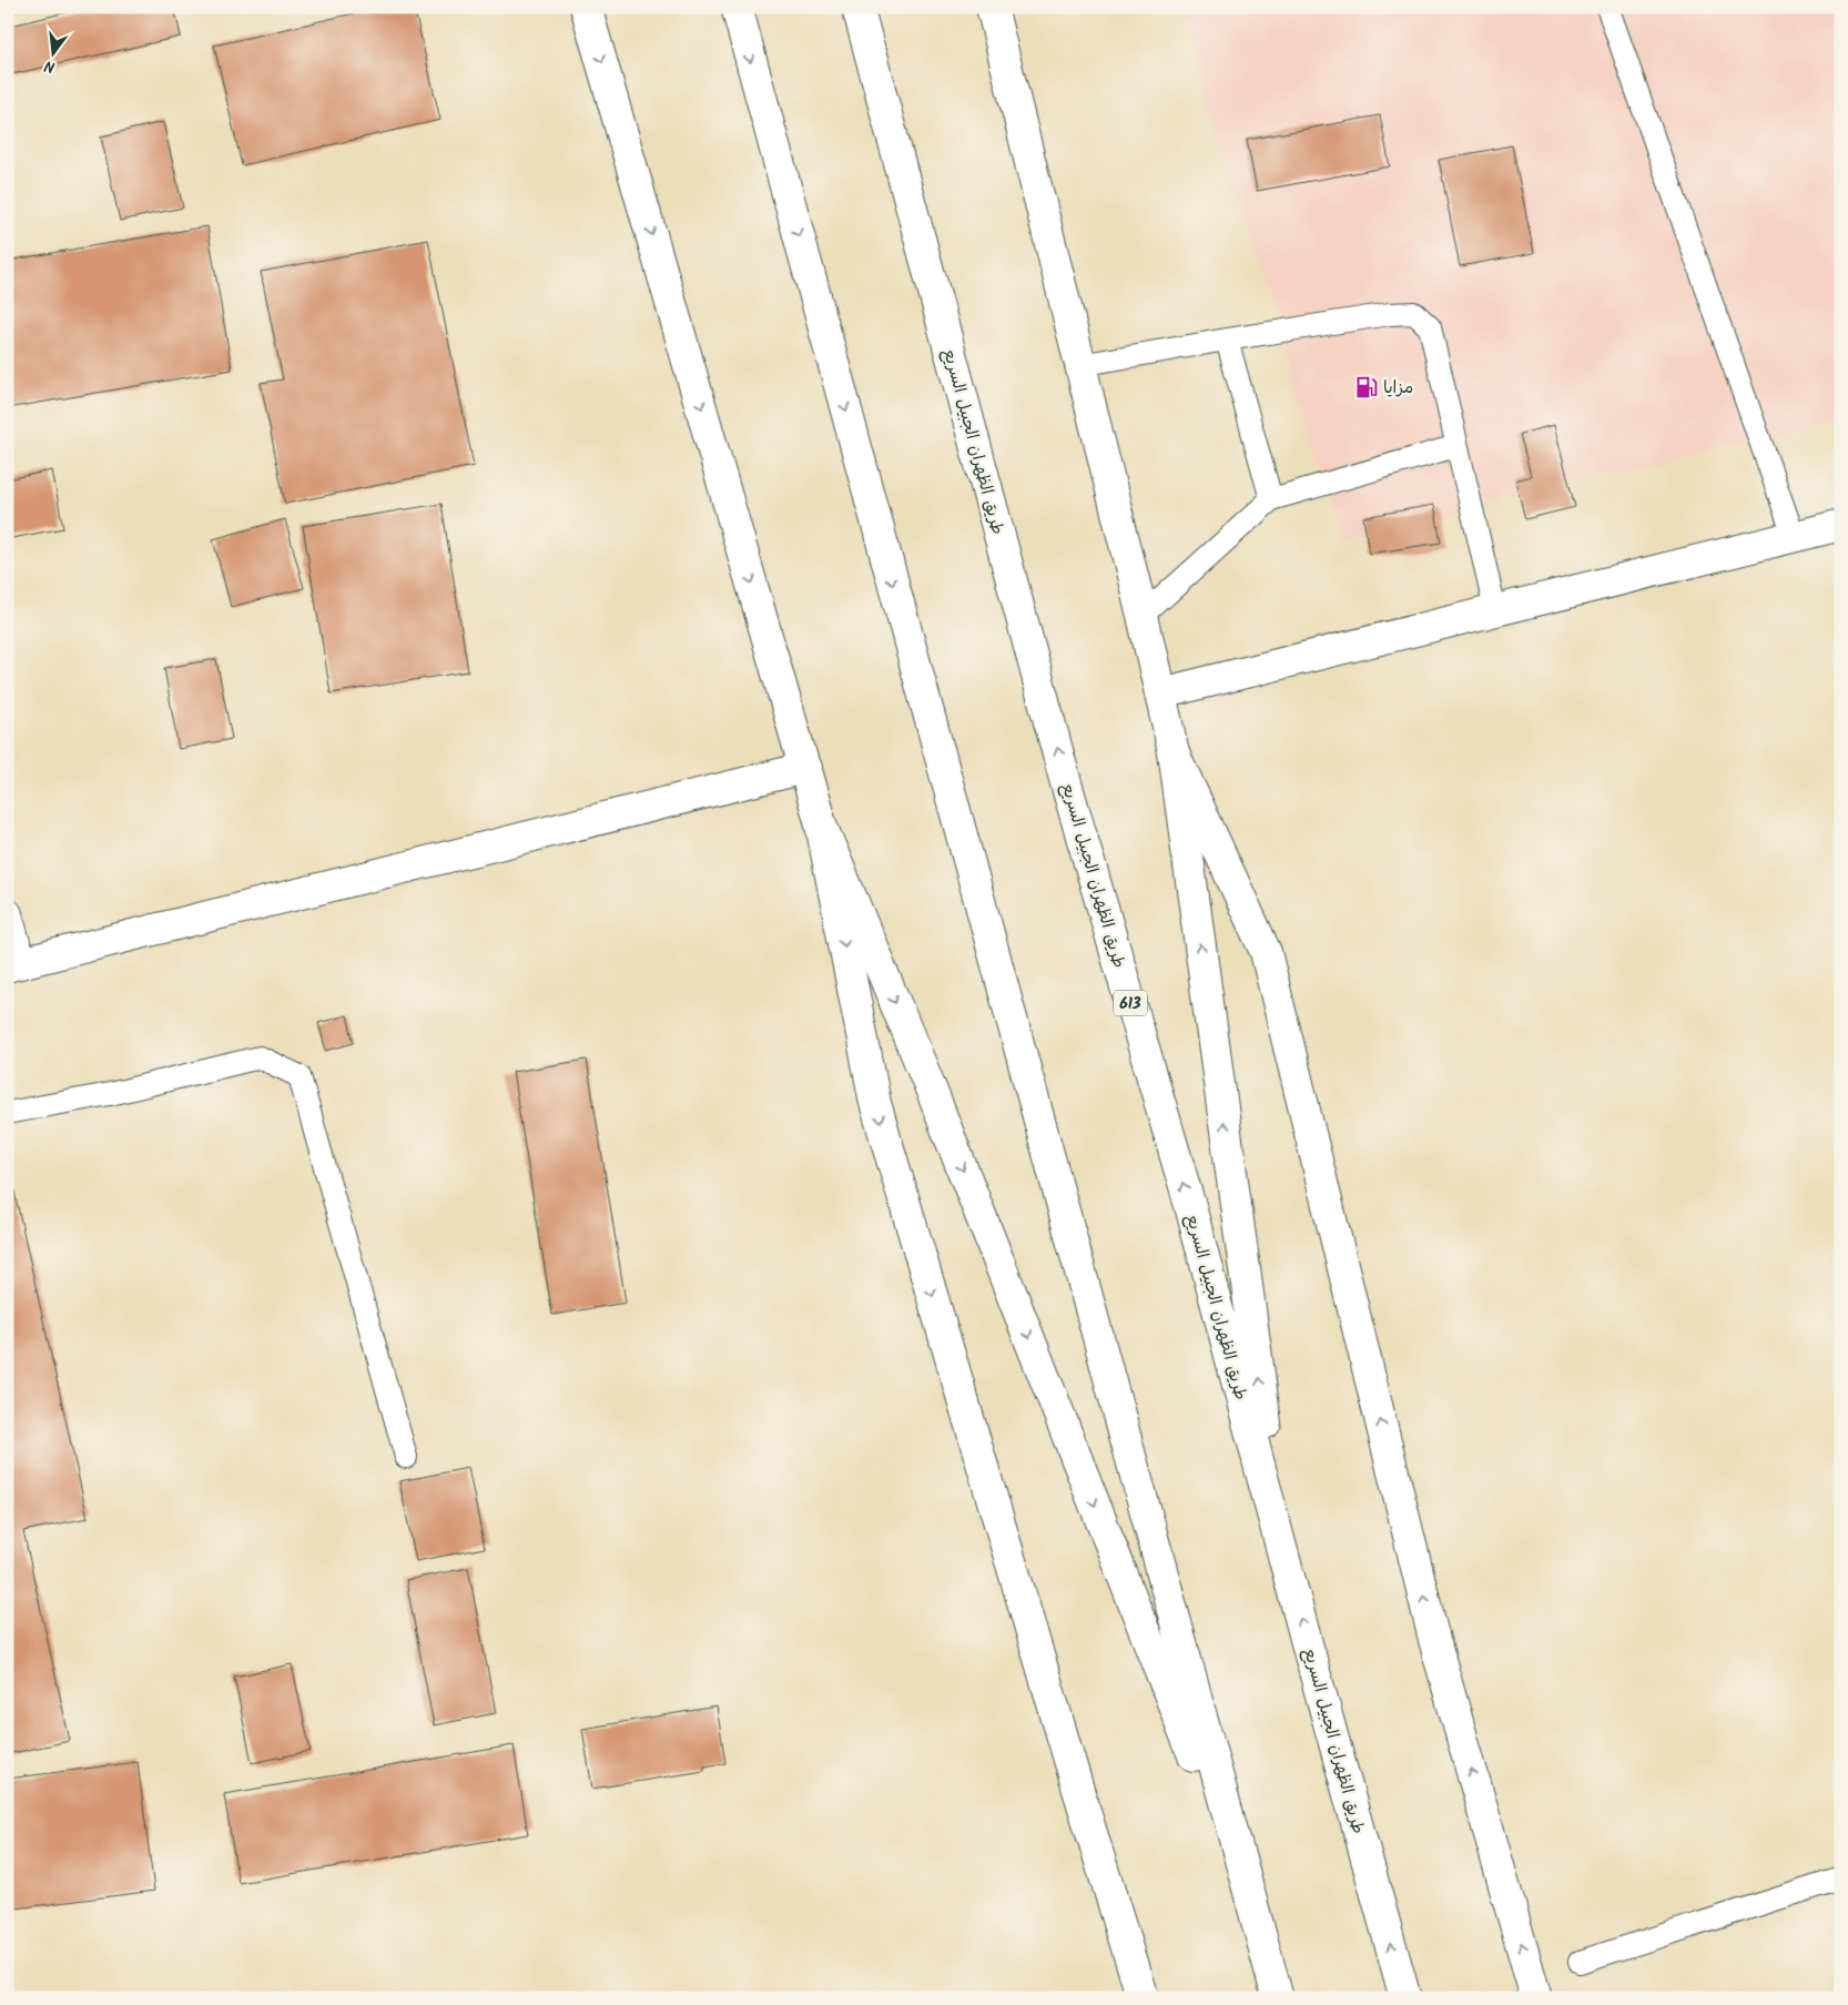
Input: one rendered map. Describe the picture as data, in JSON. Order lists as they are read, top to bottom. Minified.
{"streets":{"main road":["طريق الظهران الجبيل السريع","613"]},"places":{"fuel station":["مزايا"]},"north":"bottom"}
